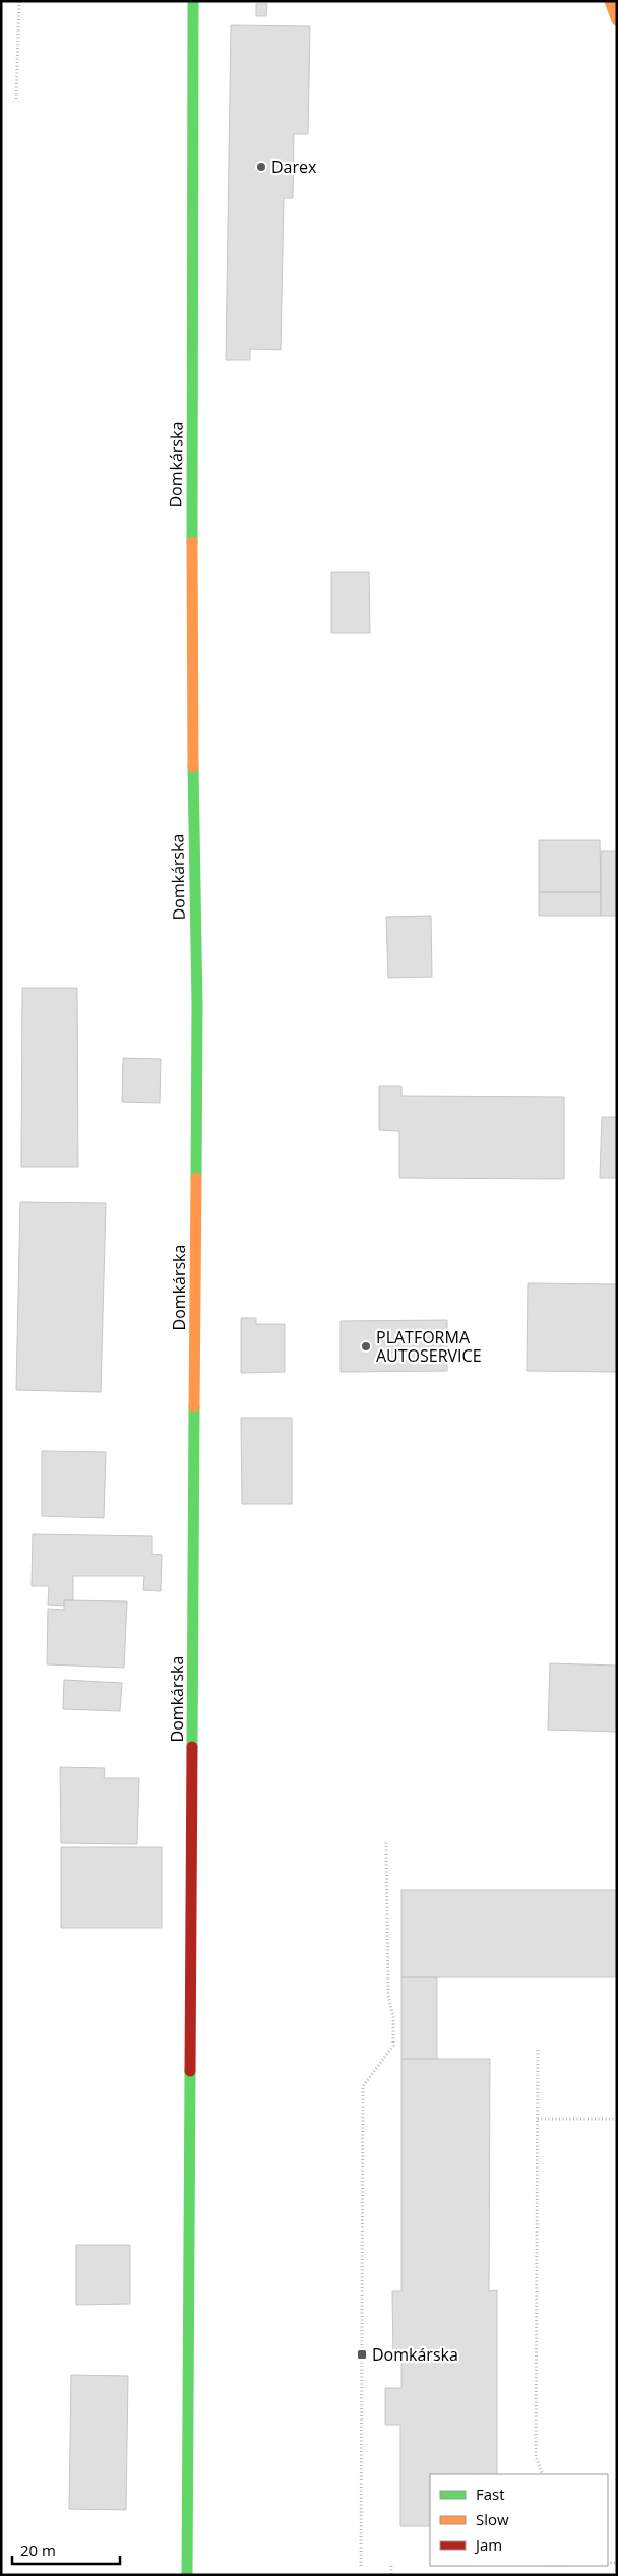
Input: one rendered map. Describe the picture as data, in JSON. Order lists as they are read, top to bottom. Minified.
{"streets":{"main road":["Domkárska"]},"places":{"other":["Darex","PLATFORMA AUTOSERVICE"],"transit":["Domkárska"]},"legend":["Fast","Slow","Jam"],"scale_bar":"20 m"}
